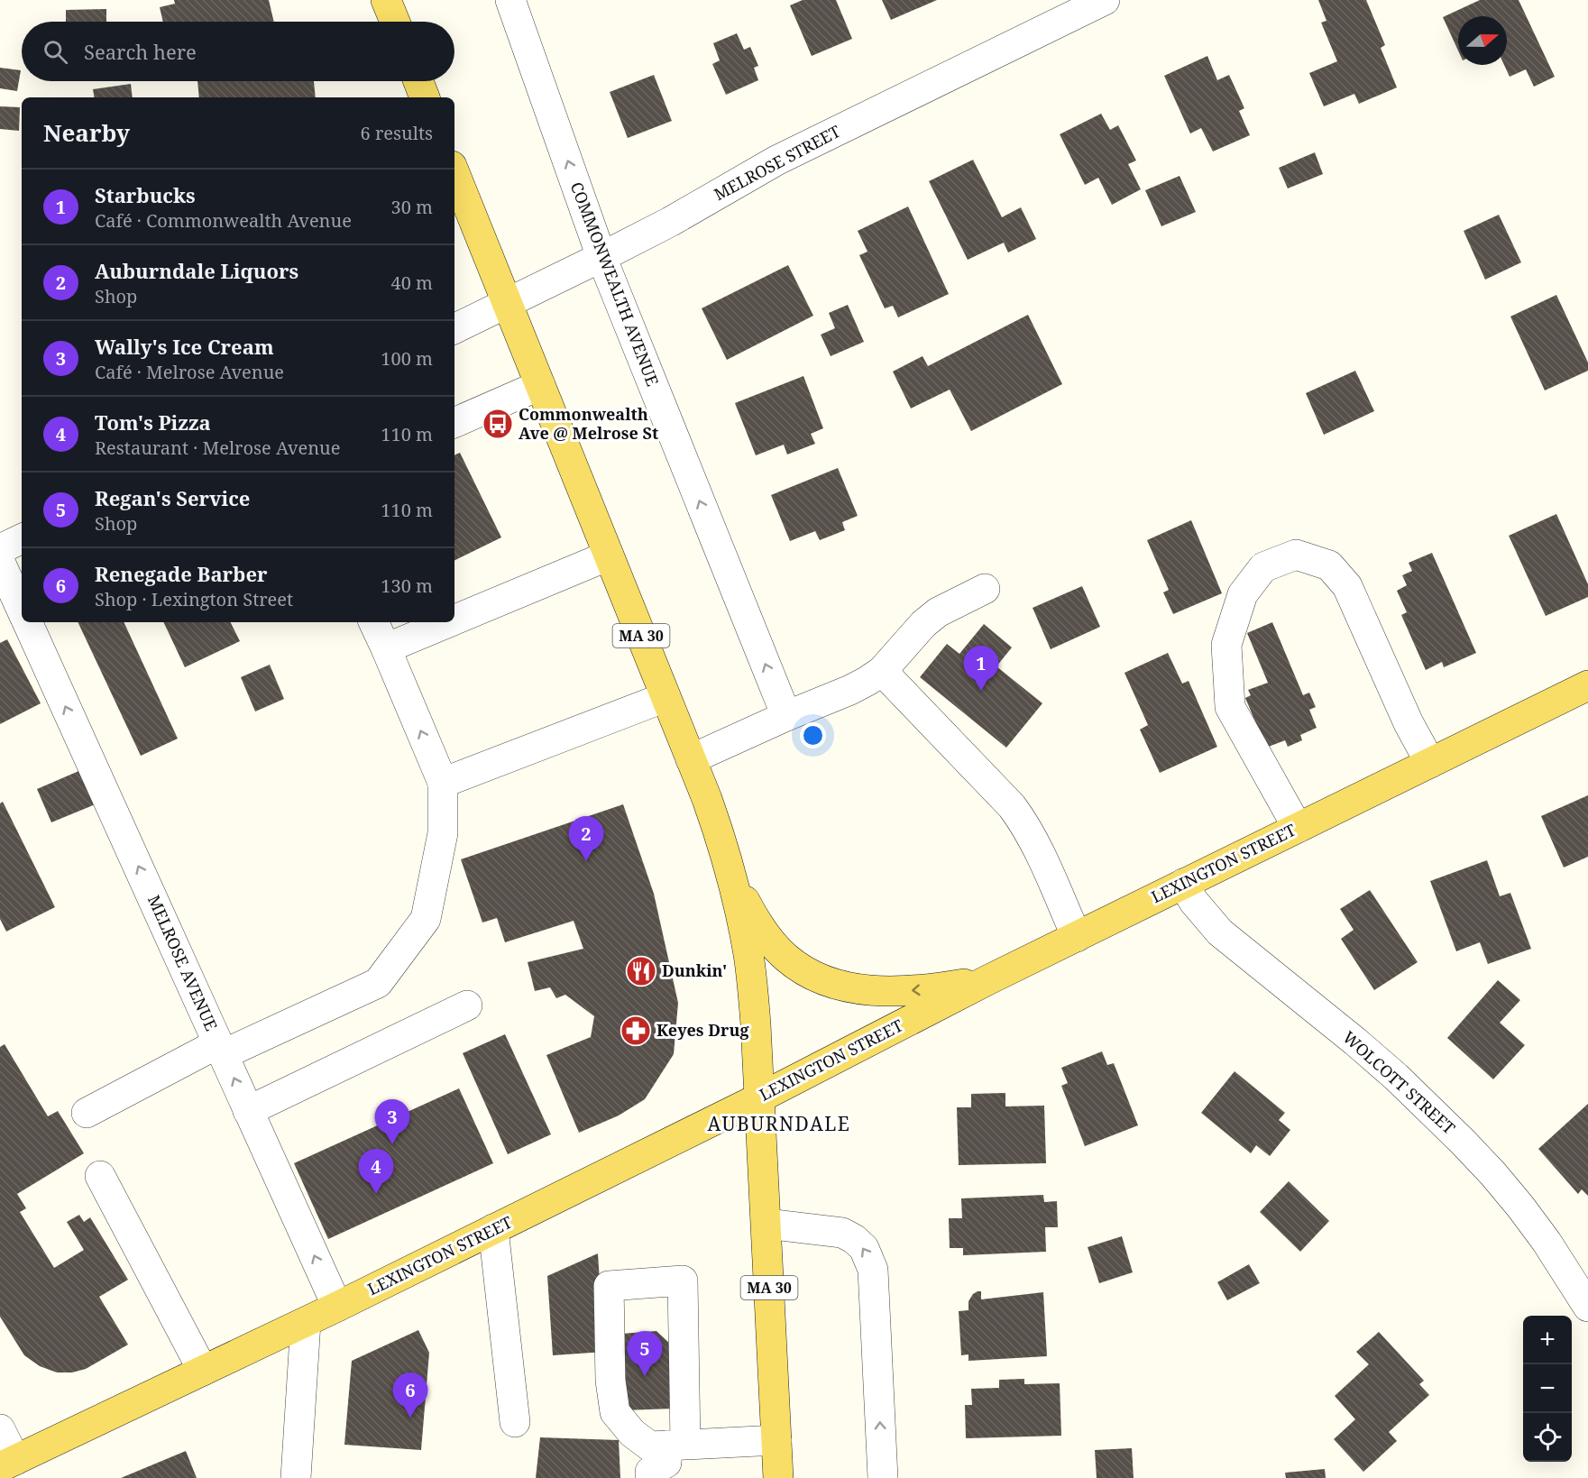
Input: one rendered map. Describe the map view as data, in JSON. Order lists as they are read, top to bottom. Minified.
{"streets":{"main road":["MA 30","LEXINGTON STREET"],"street":["MELROSE STREET","COMMONWEALTH AVENUE","MELROSE AVENUE","WOLCOTT STREET"]},"crossings":[["MELROSE STREET","COMMONWEALTH AVENUE"],["MELROSE STREET","MA 30"],["MA 30","LEXINGTON STREET"],["LEXINGTON STREET","MELROSE AVENUE"],["LEXINGTON STREET","WOLCOTT STREET"]],"one_way":["COMMONWEALTH AVENUE","MELROSE AVENUE"],"districts":["AUBURNDALE"],"places":{"bus stop":["Commonwealth Ave @ Melrose St"],"restaurant":["Dunkin'"],"pharmacy":["Keyes Drug"]},"north":"right","page":{"search":"Search here","heading":["Nearby","6 results"],"list":[{"mark":"1","name":"Starbucks","note":"Café · Commonwealth Avenue","value":"30 m"},{"mark":"2","name":"Auburndale Liquors","note":"Shop","value":"40 m"},{"mark":"3","name":"Wally's Ice Cream","note":"Café · Melrose Avenue","value":"100 m"},{"mark":"4","name":"Tom's Pizza","note":"Restaurant · Melrose Avenue","value":"110 m"},{"mark":"5","name":"Regan's Service","note":"Shop","value":"110 m"},{"mark":"6","name":"Renegade Barber","note":"Shop · Lexington Street","value":"130 m"}],"pins":["1","2","3","4","5","6"],"map_buttons":["+","−"]}}
